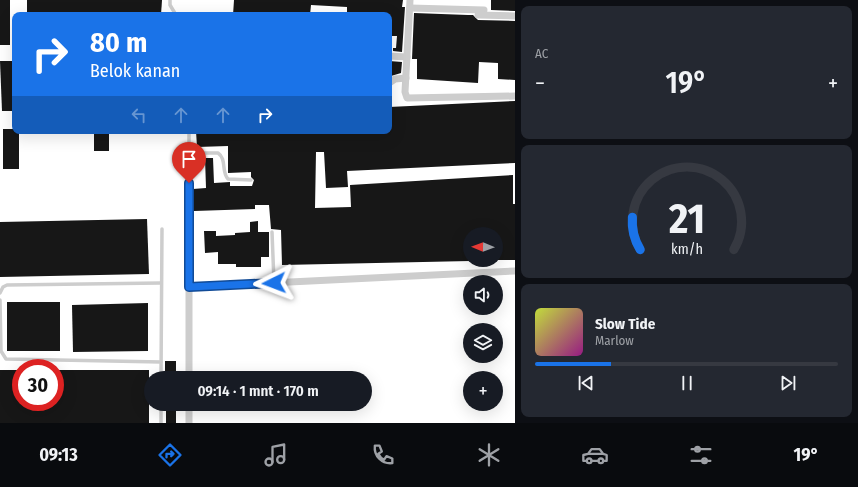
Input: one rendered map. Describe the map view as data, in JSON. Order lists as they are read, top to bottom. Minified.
{"north":"left","page":{"tile":"AC","turn":["80 m","Belok kanan"],"heat":["−","19°","+"],"map_buttons":"+","song":["Slow Tide","Marlow"],"limit":"30","trip":"09:14 · 1 mnt · 170 m","tabs":["09:13","19°"],"gauge":["21","km/h"]}}
